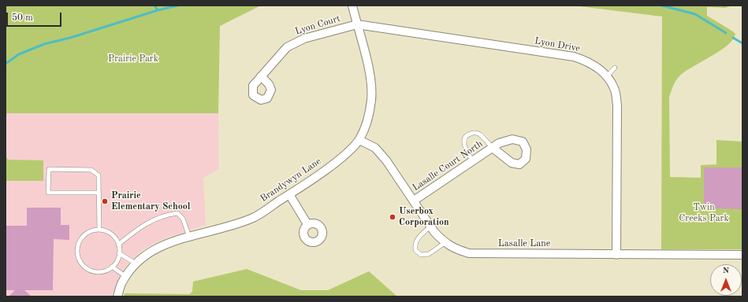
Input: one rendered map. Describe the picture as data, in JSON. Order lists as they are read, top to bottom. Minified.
{"streets":{"street":["Lyon Court","Lyon Drive","Lasalle Court North","Brandywyn Lane","Lasalle Lane"]},"crossings":[["Lyon Court","Lyon Drive"],["Lyon Court","Brandywyn Lane"],["Lyon Drive","Brandywyn Lane"],["Lyon Drive","Lasalle Lane"],["Lasalle Court North","Lasalle Lane"],["Brandywyn Lane","Lasalle Lane"]],"parks":["Prairie Park","Twin Creeks Park"],"places":["Prairie Elementary School","Userbox Corporation"],"scale_bar":"50 m","north":"top"}
